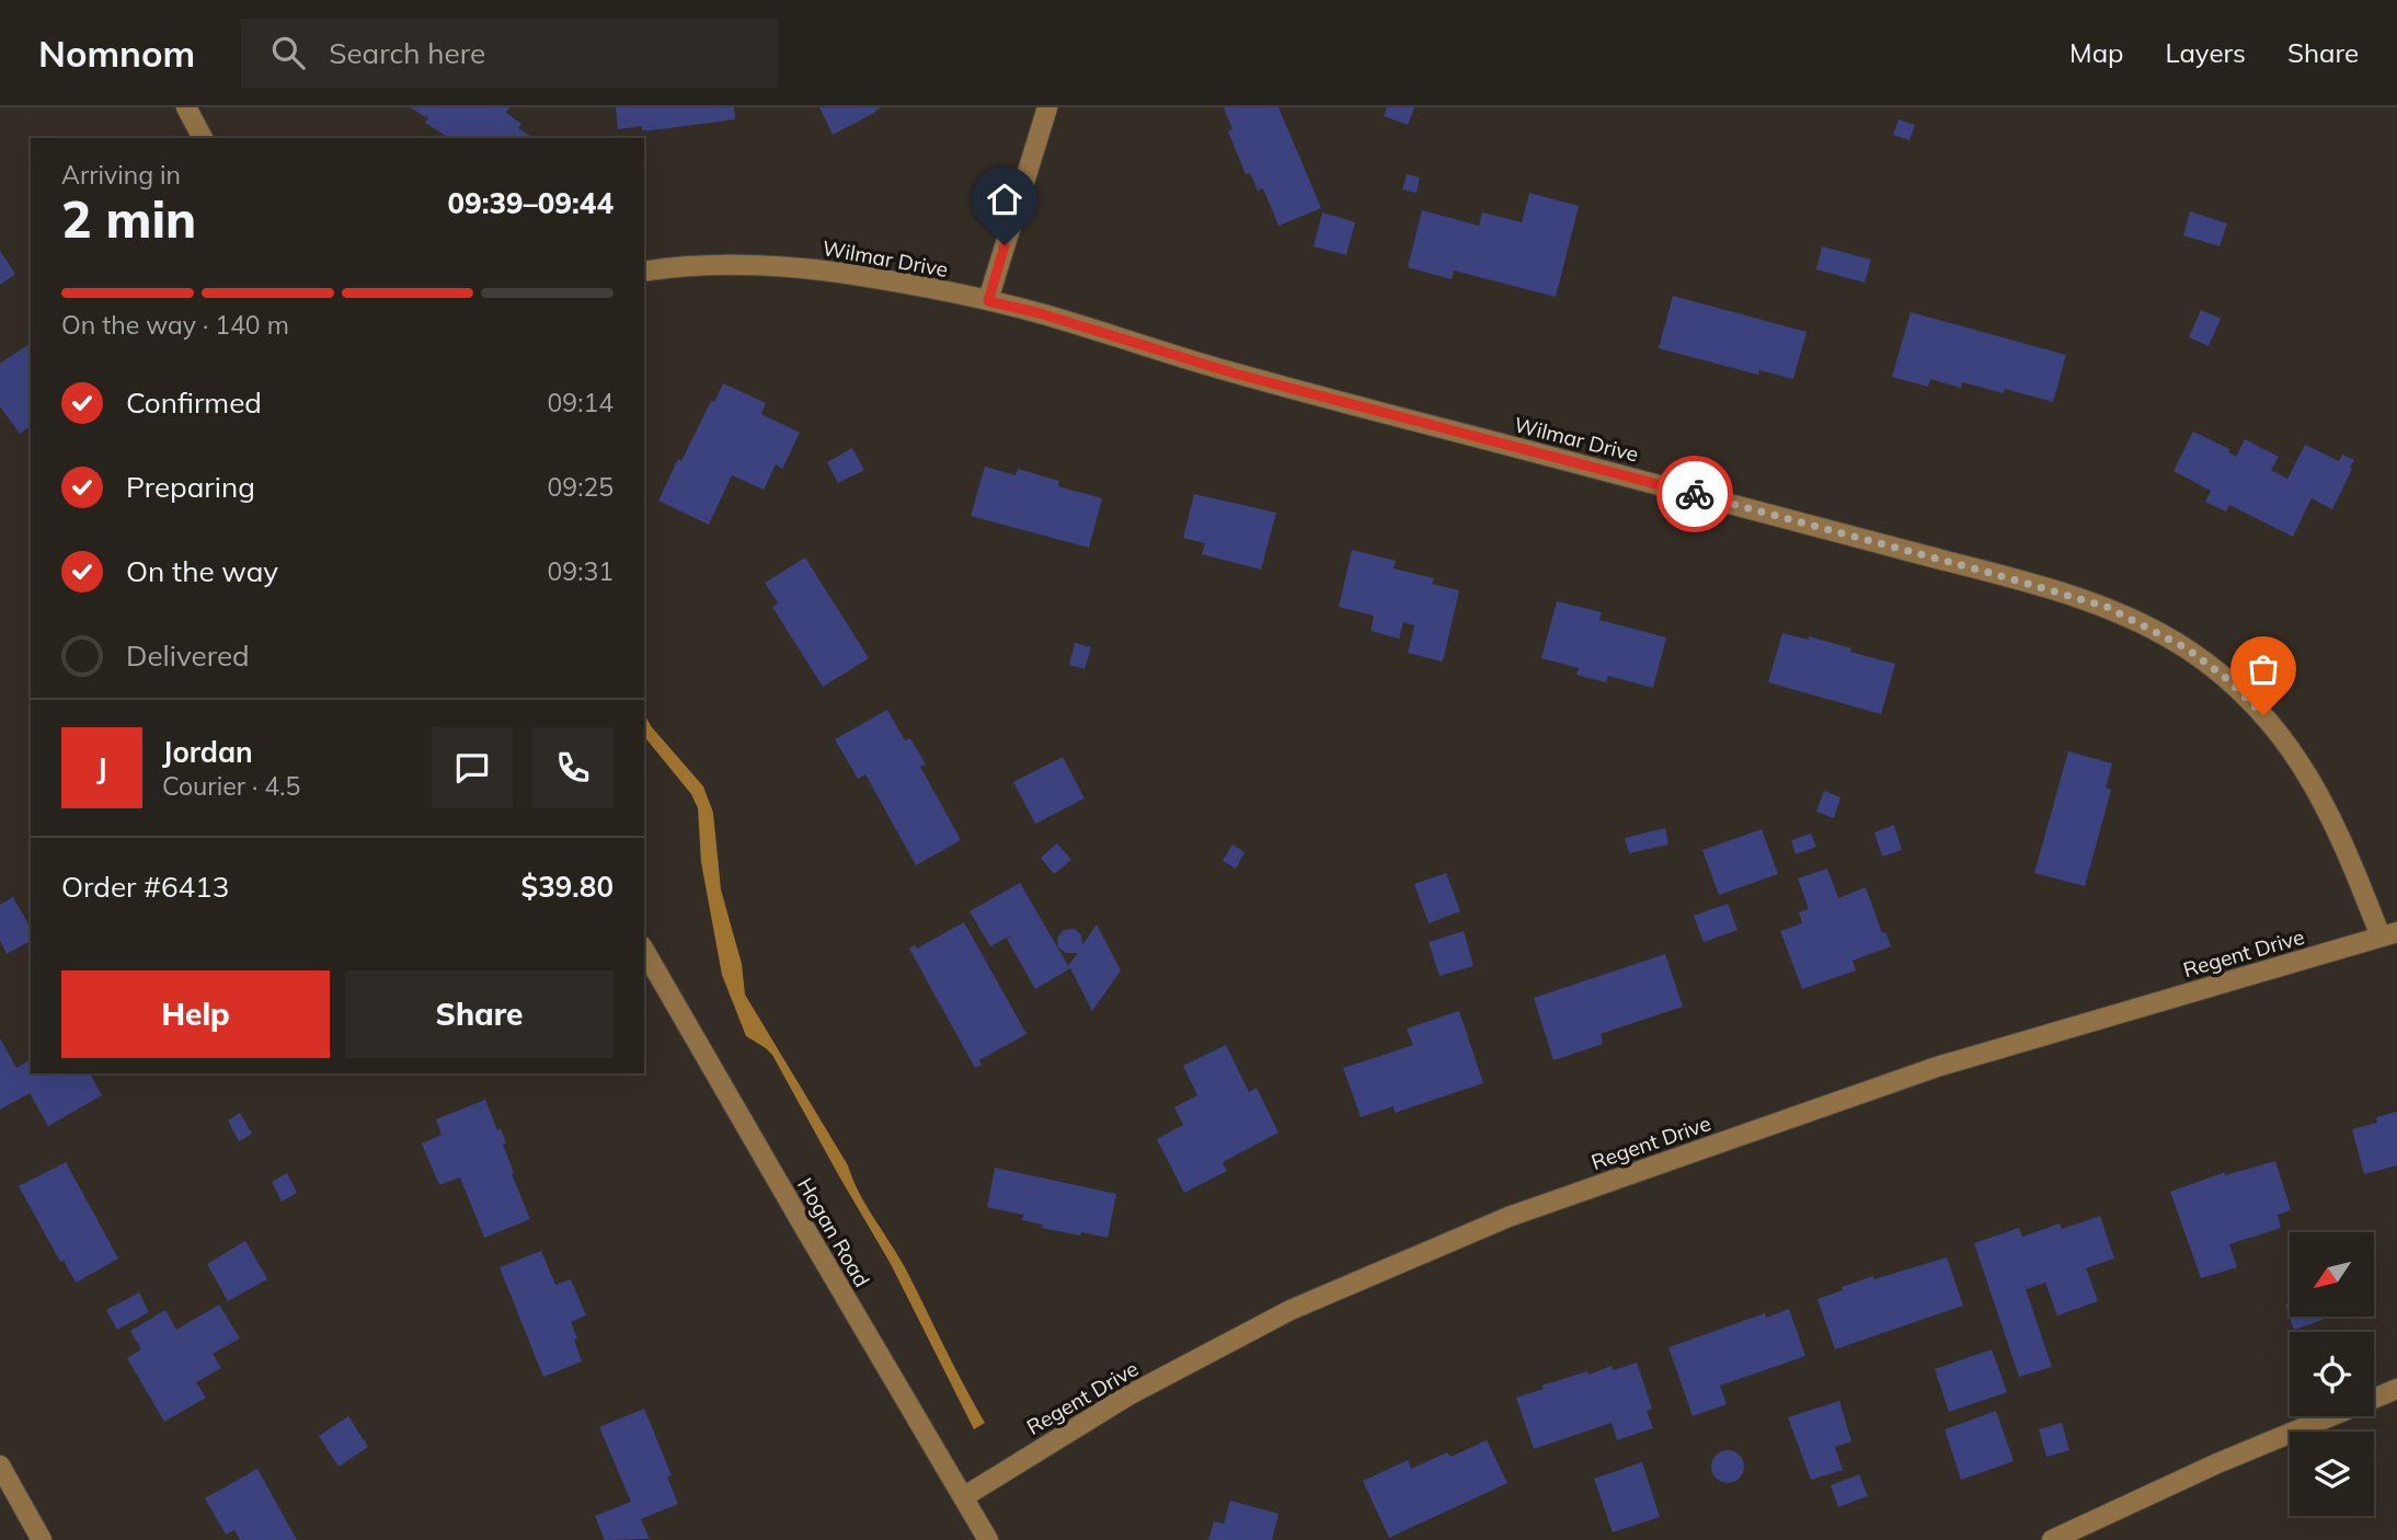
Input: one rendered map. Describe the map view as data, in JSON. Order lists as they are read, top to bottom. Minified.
{"streets":{"street":["Wilmar Drive","Regent Drive","Hogan Road"]},"crossings":[["Wilmar Drive","Regent Drive"],["Regent Drive","Hogan Road"]],"north":"bottom left","page":{"header":"Nomnom","search":"Search here","nav":["Map","Layers","Share"],"heading":["2 min","Arriving in","09:39–09:44"],"panel":["Jordan","Courier · 4.5","Order #6413","$39.80"],"bar":"On the way · 140 m","list":[["Confirmed","09:14"],["Preparing","09:25"],["On the way","09:31"],"Delivered"],"round":"J","buttons":["Help","Share"]}}
